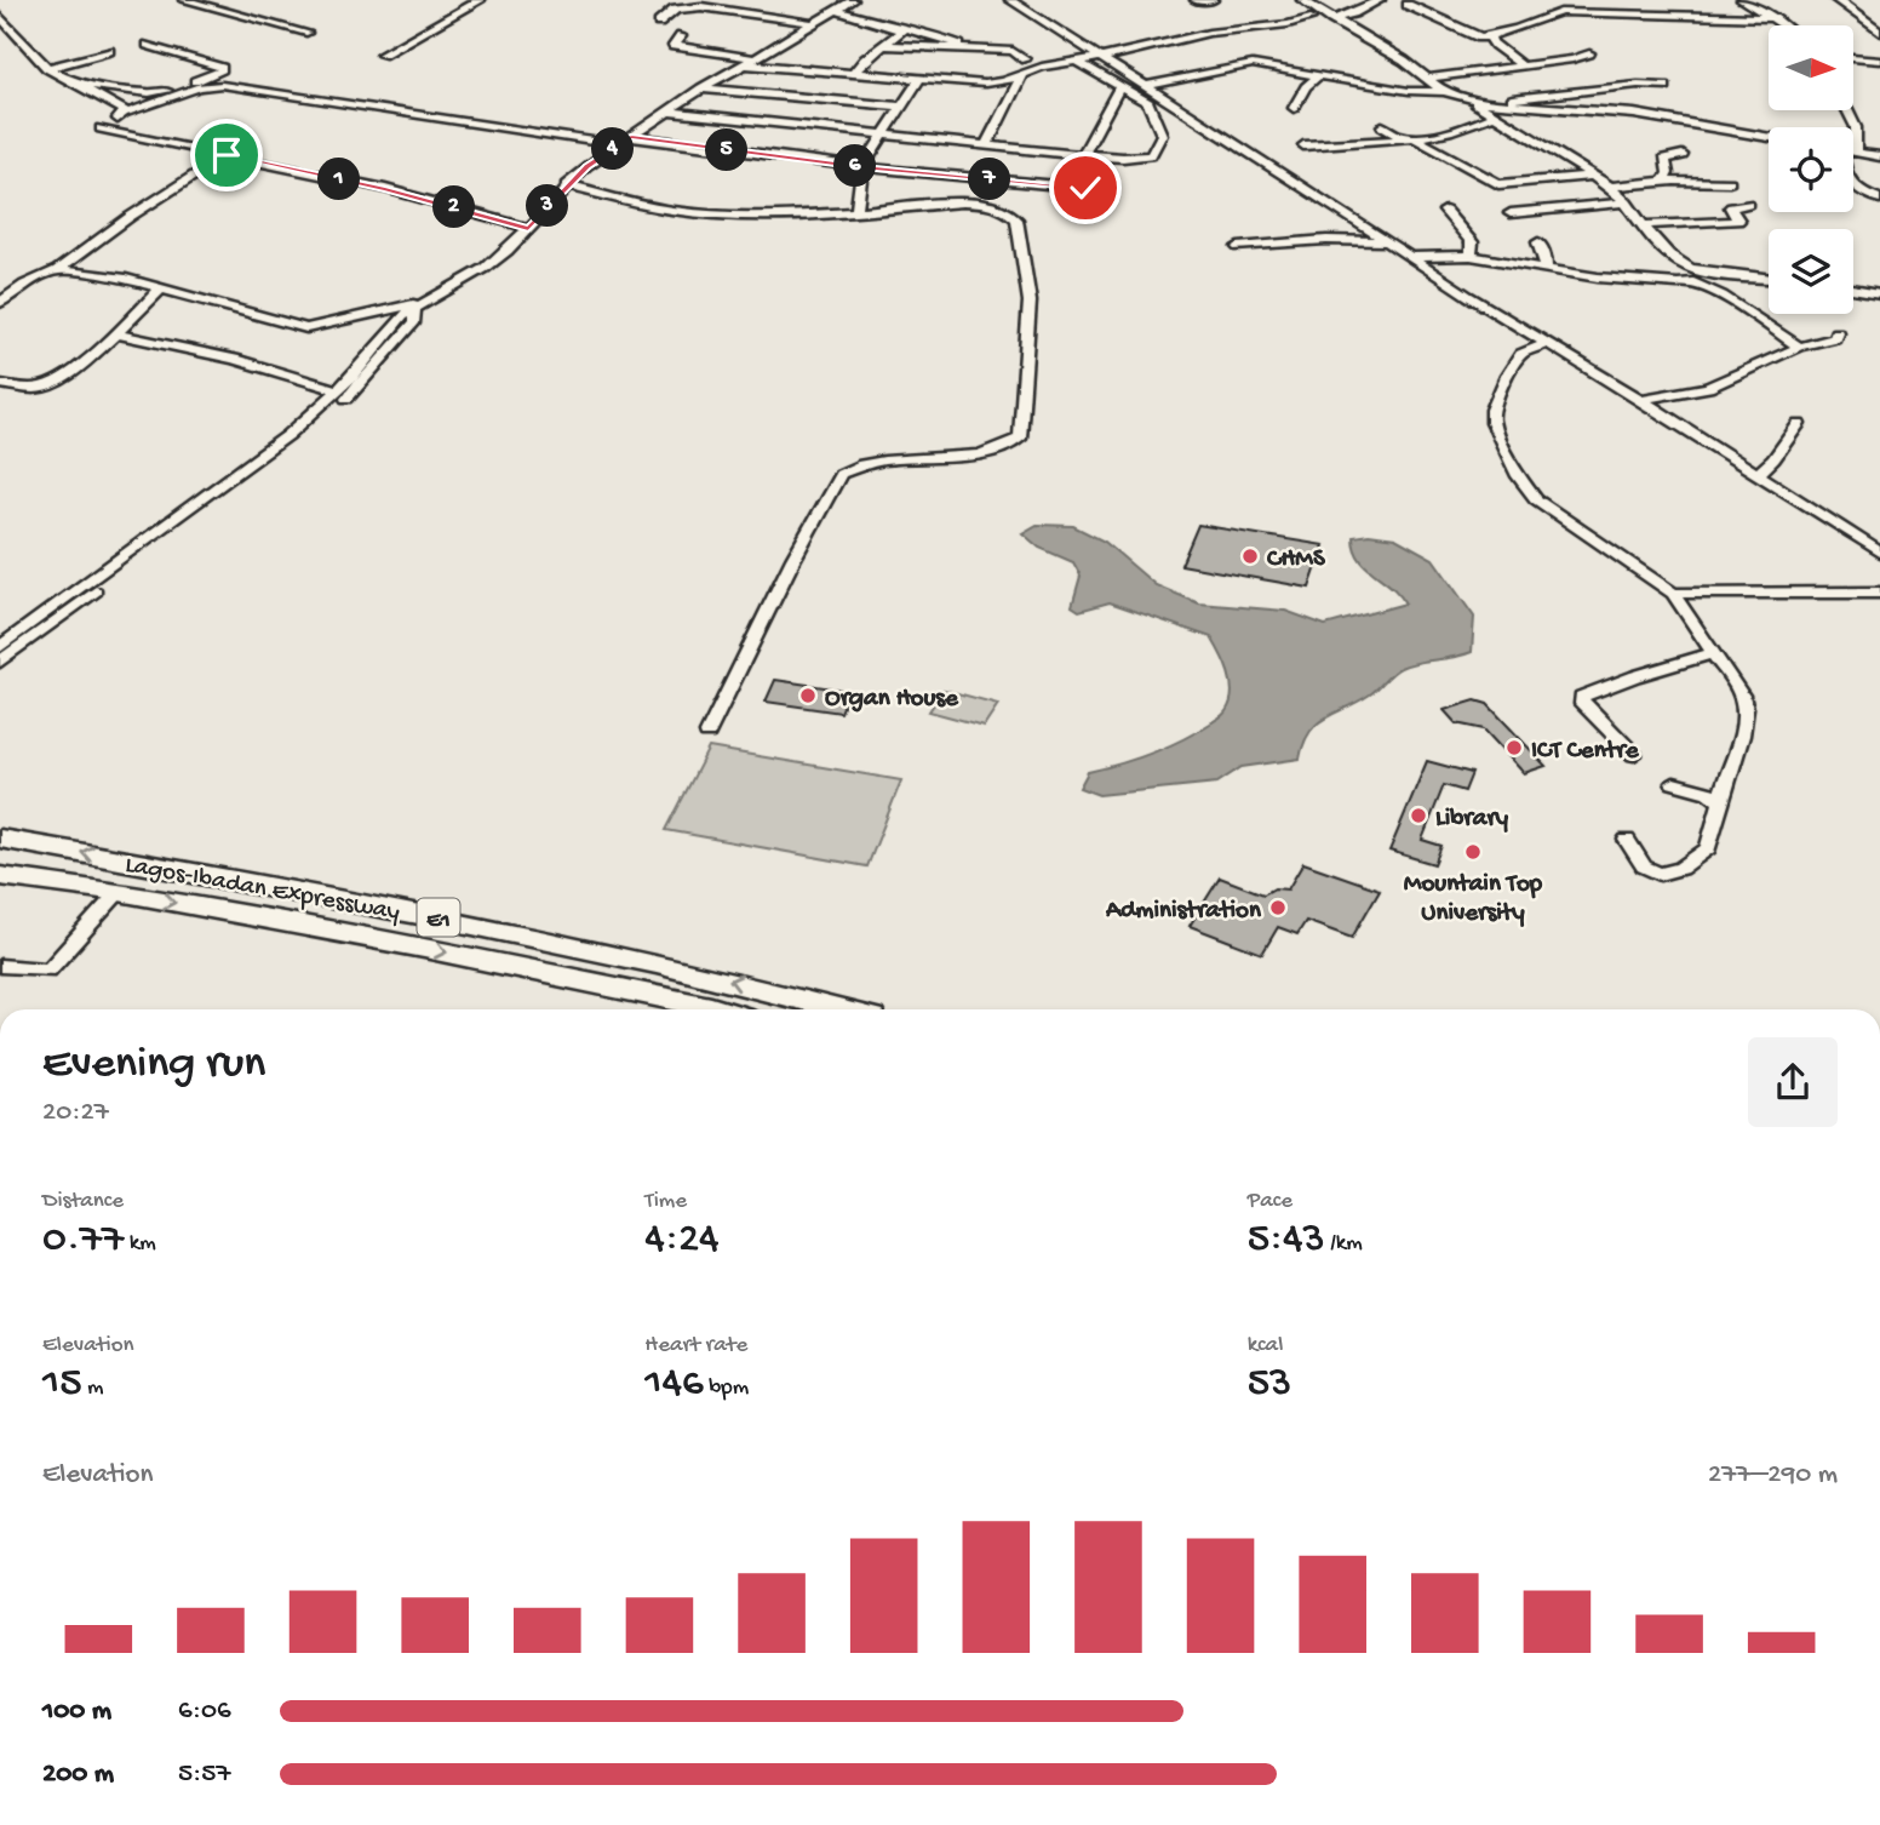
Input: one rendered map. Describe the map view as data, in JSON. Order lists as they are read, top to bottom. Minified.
{"streets":{"highway":["Lagos-Ibadan Expressway","E1"]},"places":["CHMS","Organ House","ICT Centre","Library","Mountain Top University","Administration"],"north":"right","page":{"pins":["4","5","6","1","7","3","2"],"heading":["Evening run","20:27"],"stats":[["Distance","0.77 km"],["Time","4:24"],["Pace","5:43 /km"],["Elevation","15 m"],["Heart rate","146 bpm"],["kcal","53"]],"chart":["Elevation","277–290 m"],"list":[{"name":"100 m","note":"6:06"},{"name":"200 m","note":"5:57"}]}}
